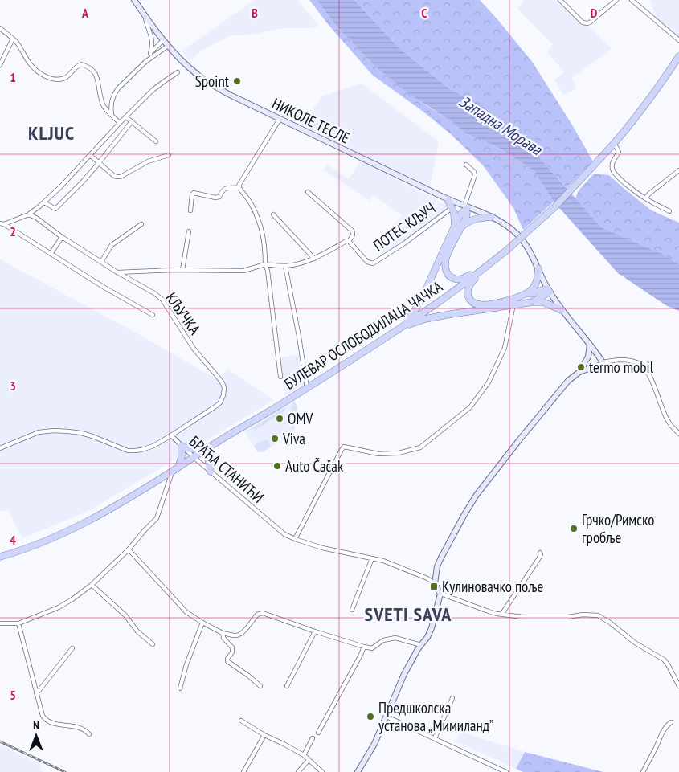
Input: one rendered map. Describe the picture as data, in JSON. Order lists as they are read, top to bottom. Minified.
{"streets":{"main road":["БУЛЕВАР ОСЛОБОДИЛАЦА ЧАЧКА"],"street":["НИКОЛЕ ТЕСЛЕ","ПОТЕС КЉУЧ","КЉУЧКА","БРАЋА СТАНИЋИ"]},"crossings":[["ПОТЕС КЉУЧ","КЉУЧКА"],["КЉУЧКА","БРАЋА СТАНИЋИ"],["БУЛЕВАР ОСЛОБОДИЛАЦА ЧАЧКА","БРАЋА СТАНИЋИ"]],"districts":["KLJUC","SVETI SAVA"],"water":["Западна Морава"],"places":{"other":["Spoint","termo mobil","OMV","Viva","Auto Čačak","Грчко/Римско гробље","Предшколска установа „Мимиланд”"],"transit":["Кулиновачко поље"]},"north":"top","grid":{"columns":["A","B","C","D"],"rows":["1","2","3","4","5"]}}
